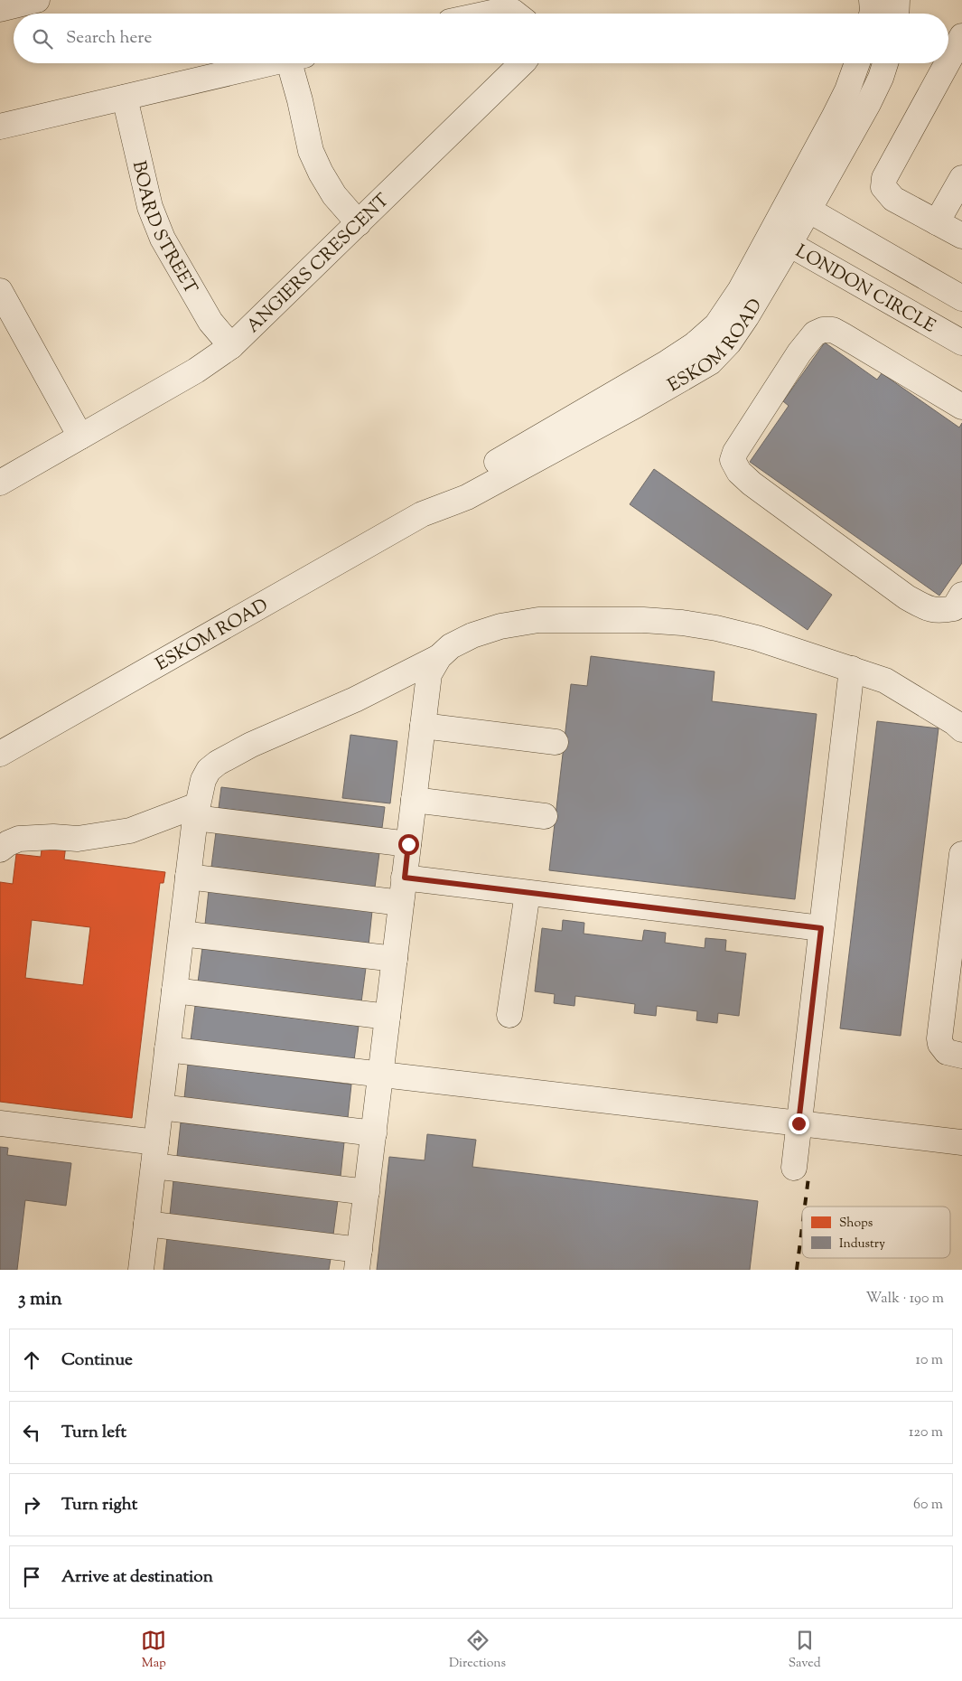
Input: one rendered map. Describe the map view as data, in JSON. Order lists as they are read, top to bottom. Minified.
{"streets":{"street":["BOARD STREET","ANGIERS CRESCENT","LONDON CIRCLE","ESKOM ROAD"]},"crossings":[["BOARD STREET","ANGIERS CRESCENT"],["LONDON CIRCLE","ESKOM ROAD"]],"legend":["Shops","Industry"],"page":{"search":"Search here","heading":["3 min","Walk · 190 m"],"list":[["Continue","10 m"],["Turn left","120 m"],["Turn right","60 m"],"Arrive at destination"],"nav":["Map","Directions","Saved"]}}
